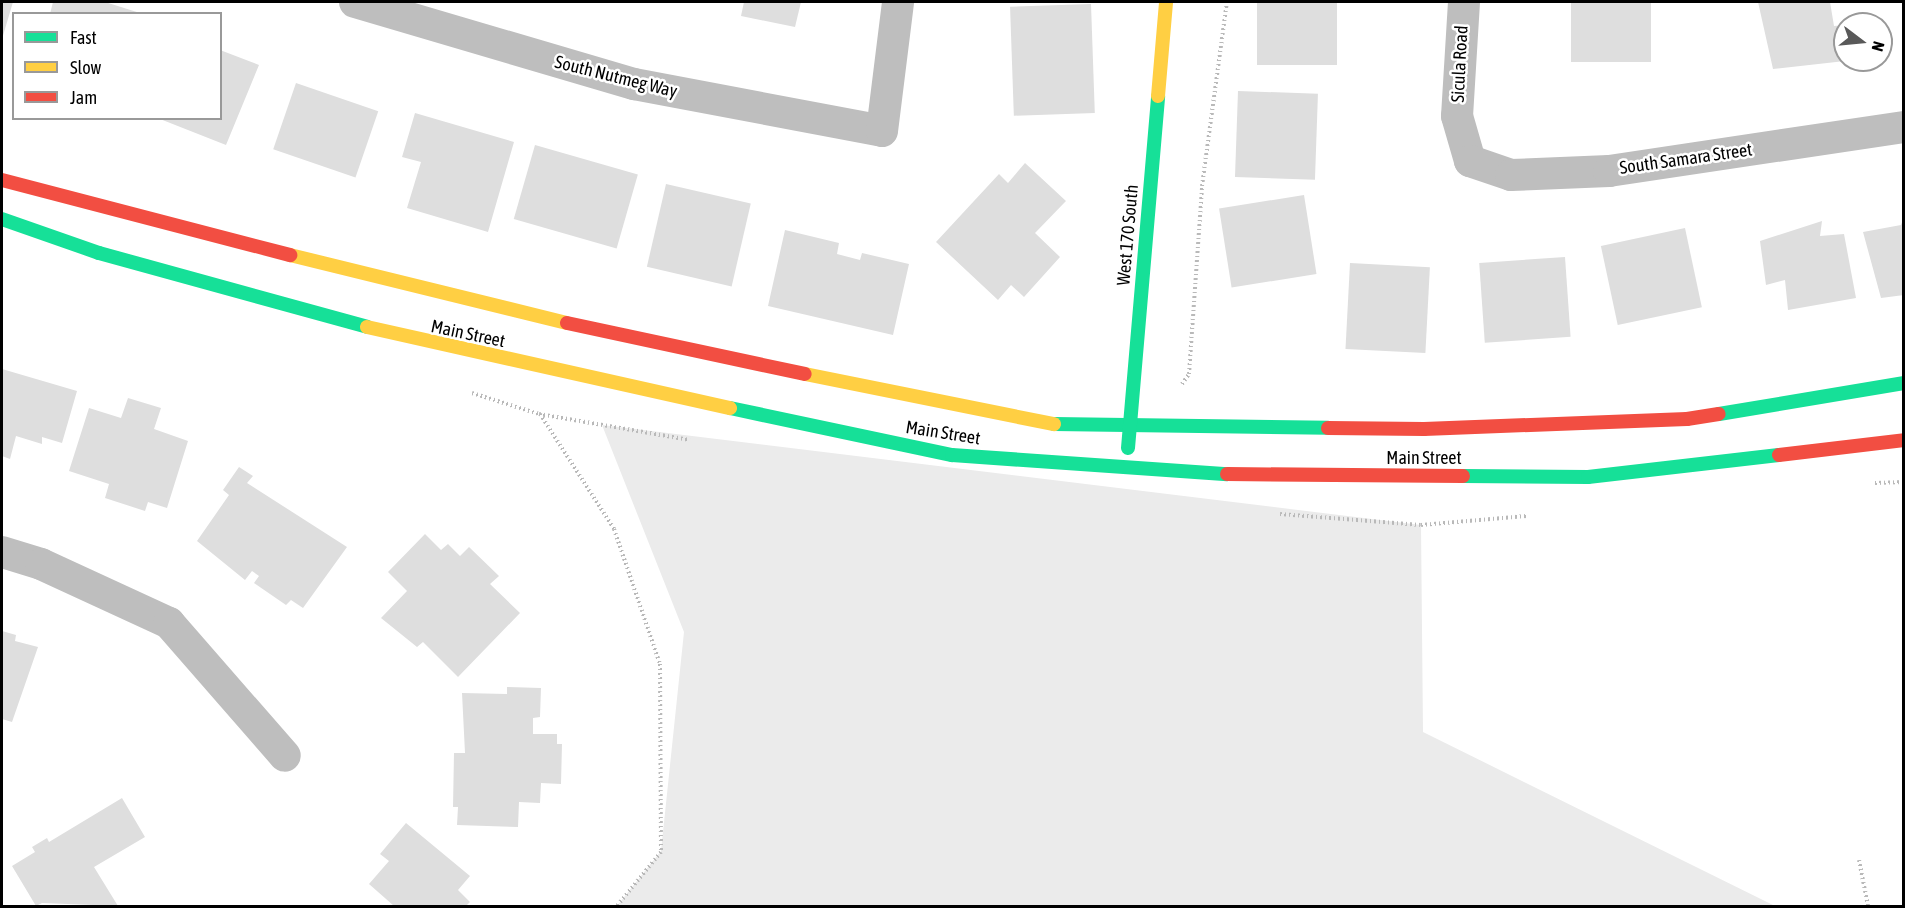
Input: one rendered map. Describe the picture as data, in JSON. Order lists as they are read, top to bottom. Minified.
{"streets":{"street":["Sicula Road","South Nutmeg Way","South Samara Street","West 170 South","Main Street"]},"crossings":[["Sicula Road","South Samara Street"],["West 170 South","Main Street"]],"legend":["Fast","Slow","Jam"],"north":"right"}
